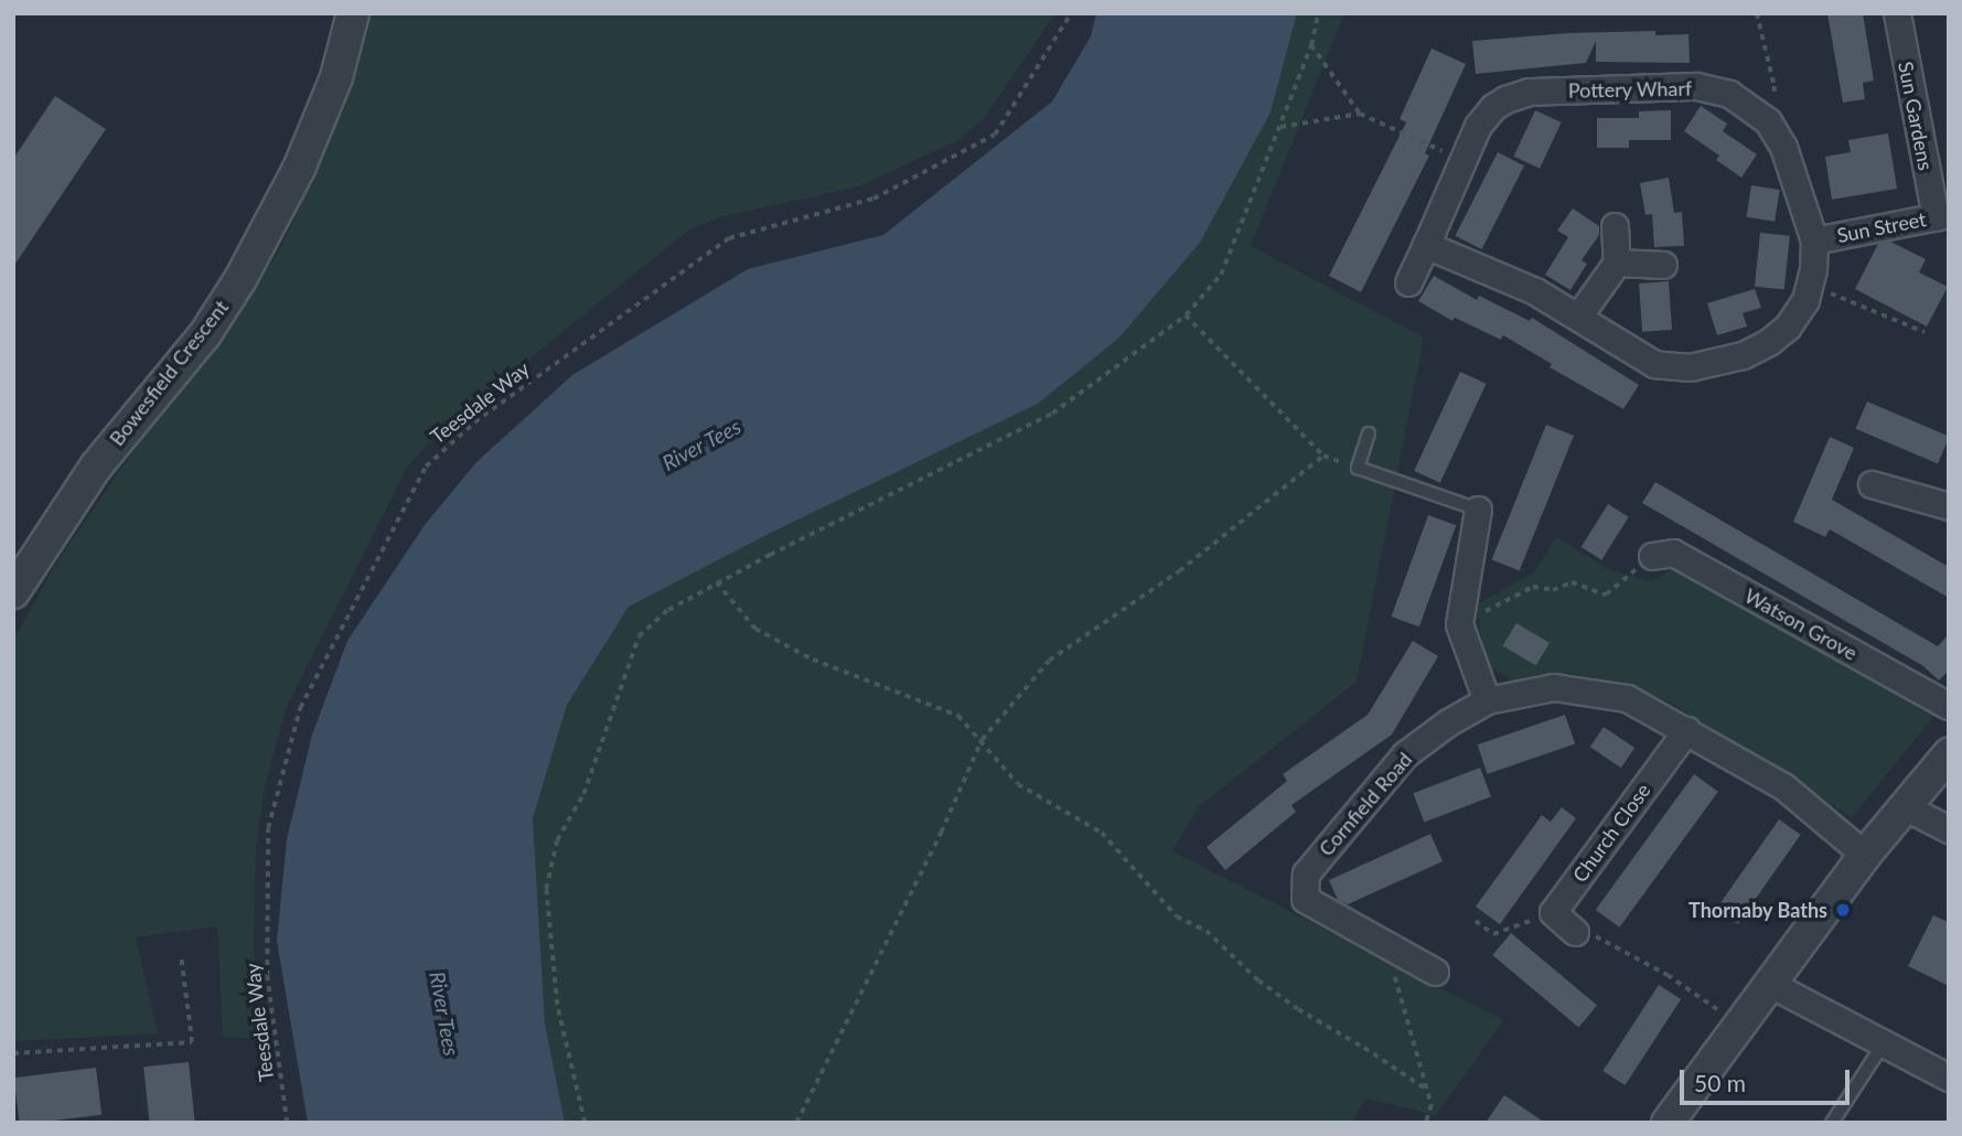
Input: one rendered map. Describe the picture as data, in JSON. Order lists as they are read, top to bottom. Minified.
{"streets":{"street":["Pottery Wharf","Sun Gardens","Sun Street","Bowesfield Crescent","Watson Grove","Cornfield Road","Church Close"],"path":["Teesdale Way"]},"crossings":[["Pottery Wharf","Sun Street"],["Sun Gardens","Sun Street"],["Cornfield Road","Church Close"]],"water":["River Tees"],"places":["Thornaby Baths"],"scale_bar":"50 m"}
